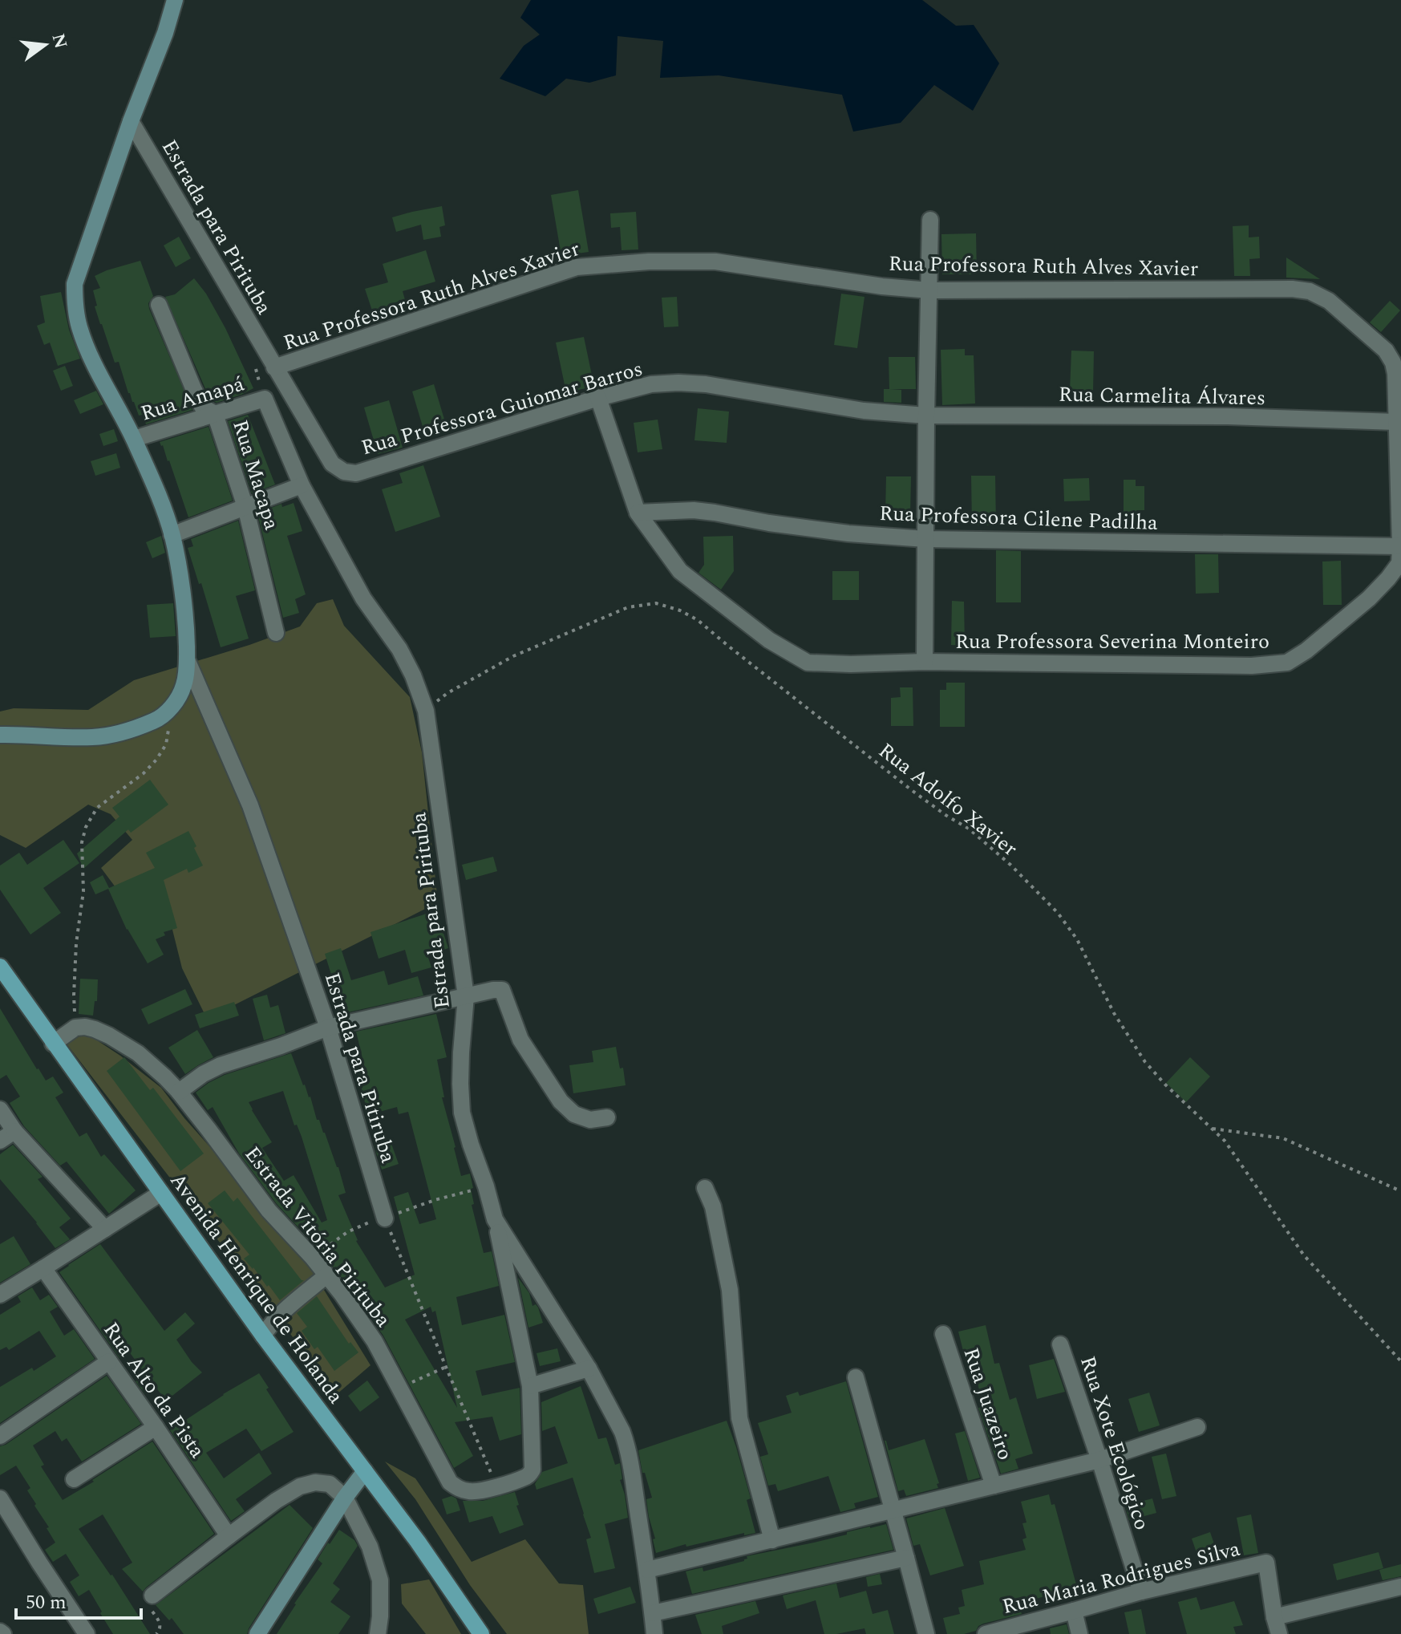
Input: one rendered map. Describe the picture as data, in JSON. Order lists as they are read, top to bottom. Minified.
{"streets":{"main road":["Avenida Henrique de Holanda"],"street":["Estrada para Pirituba","Rua Professora Ruth Alves Xavier","Rua Carmelita Álvares","Rua Amapá","Rua Professora Guiomar Barros","Rua Macapa","Rua Professora Cilene Padilha","Rua Professora Severina Monteiro","Estrada para Pitiruba","Estrada Vitória Pirituba","Rua Alto da Pista","Rua Juazeiro","Rua Xote Ecológico","Rua Maria Rodrigues Silva"],"path":["Rua Adolfo Xavier"]},"crossings":[["Estrada para Pirituba","Rua Professora Ruth Alves Xavier"],["Estrada para Pirituba","Rua Amapá"],["Estrada para Pirituba","Rua Professora Guiomar Barros"],["Estrada para Pirituba","Rua Adolfo Xavier"],["Estrada para Pirituba","Estrada Vitória Pirituba"],["Rua Professora Ruth Alves Xavier","Rua Carmelita Álvares"],["Rua Carmelita Álvares","Rua Professora Guiomar Barros"],["Rua Amapá","Rua Macapa"],["Rua Professora Cilene Padilha","Rua Professora Severina Monteiro"],["Rua Xote Ecológico","Rua Maria Rodrigues Silva"]],"scale_bar":"50 m","north":"right"}
